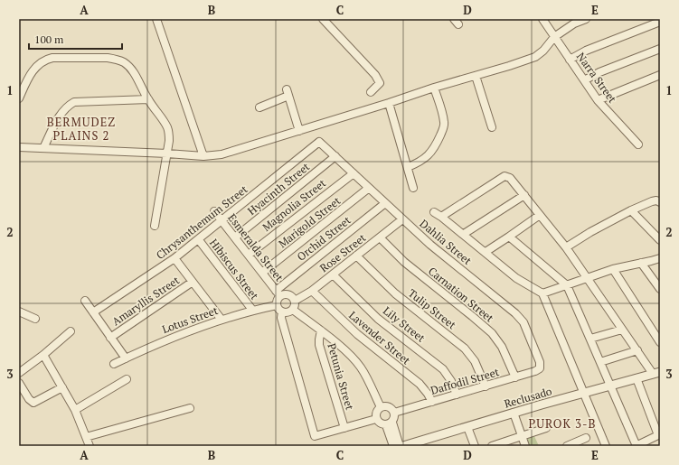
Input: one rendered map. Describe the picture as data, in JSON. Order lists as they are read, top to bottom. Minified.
{"streets":{"street":["Narra Street","Hyacinth Street","Magnolia Street","Chrysanthemum Street","Marigold Street","Orchid Street","Dahlia Street","Esmeralda Street","Rose Street","Hibiscus Street","Carnation Street","Amaryllis Street","Tulip Street","Lotus Street","Lily Street","Lavender Street","Petunia Street","Daffodil Street","Reclusado"]},"crossings":[["Hyacinth Street","Dahlia Street"],["Hyacinth Street","Esmeralda Street"],["Magnolia Street","Dahlia Street"],["Magnolia Street","Esmeralda Street"],["Chrysanthemum Street","Dahlia Street"],["Chrysanthemum Street","Esmeralda Street"],["Chrysanthemum Street","Hibiscus Street"],["Marigold Street","Dahlia Street"],["Marigold Street","Esmeralda Street"],["Orchid Street","Dahlia Street"],["Orchid Street","Esmeralda Street"],["Orchid Street","Rose Street"],["Orchid Street","Lotus Street"],["Dahlia Street","Rose Street"],["Dahlia Street","Daffodil Street"],["Esmeralda Street","Rose Street"],["Esmeralda Street","Lotus Street"],["Rose Street","Carnation Street"],["Rose Street","Tulip Street"],["Rose Street","Lotus Street"],["Rose Street","Lily Street"],["Rose Street","Lavender Street"],["Hibiscus Street","Lotus Street"],["Carnation Street","Daffodil Street"],["Tulip Street","Daffodil Street"],["Lily Street","Daffodil Street"],["Lavender Street","Daffodil Street"]],"districts":["BERMUDEZ PLAINS 2","PUROK 3-B"],"scale_bar":"100 m","grid":{"columns":["A","B","C","D","E"],"rows":["1","2","3"]}}
